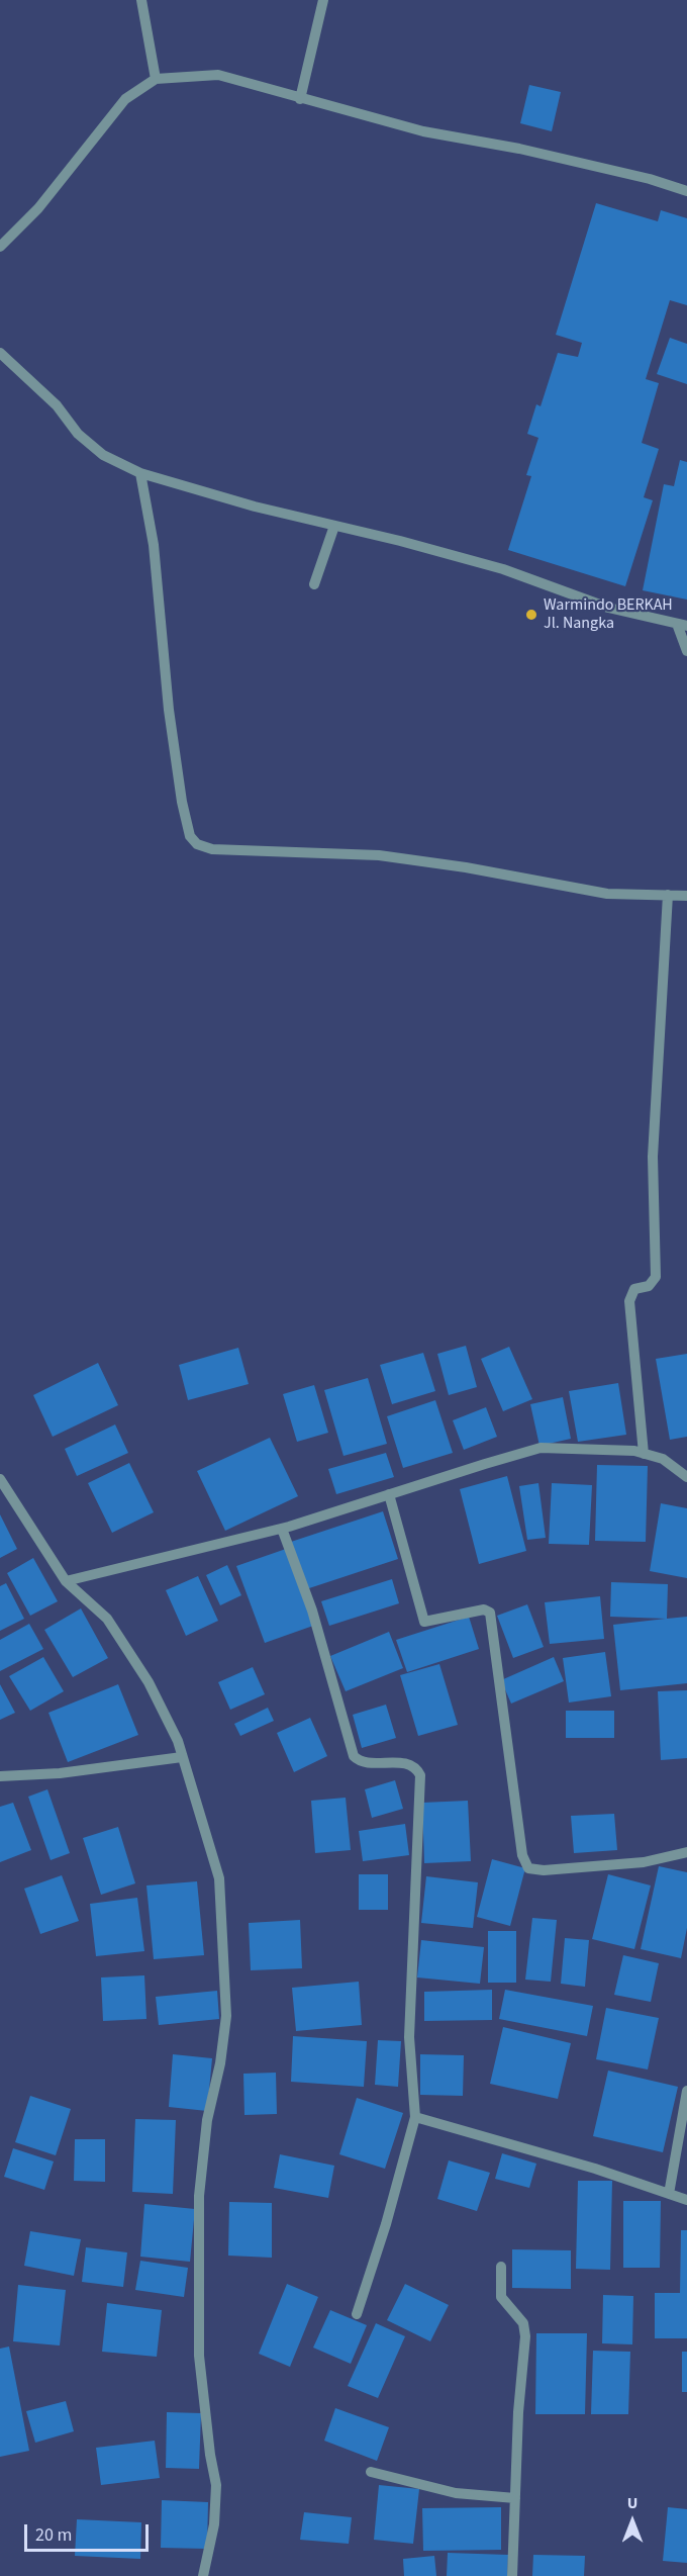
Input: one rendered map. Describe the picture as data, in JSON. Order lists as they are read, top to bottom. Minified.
{"places":["Warmindo BERKAH Jl. Nangka"],"scale_bar":"20 m","north":"top"}
